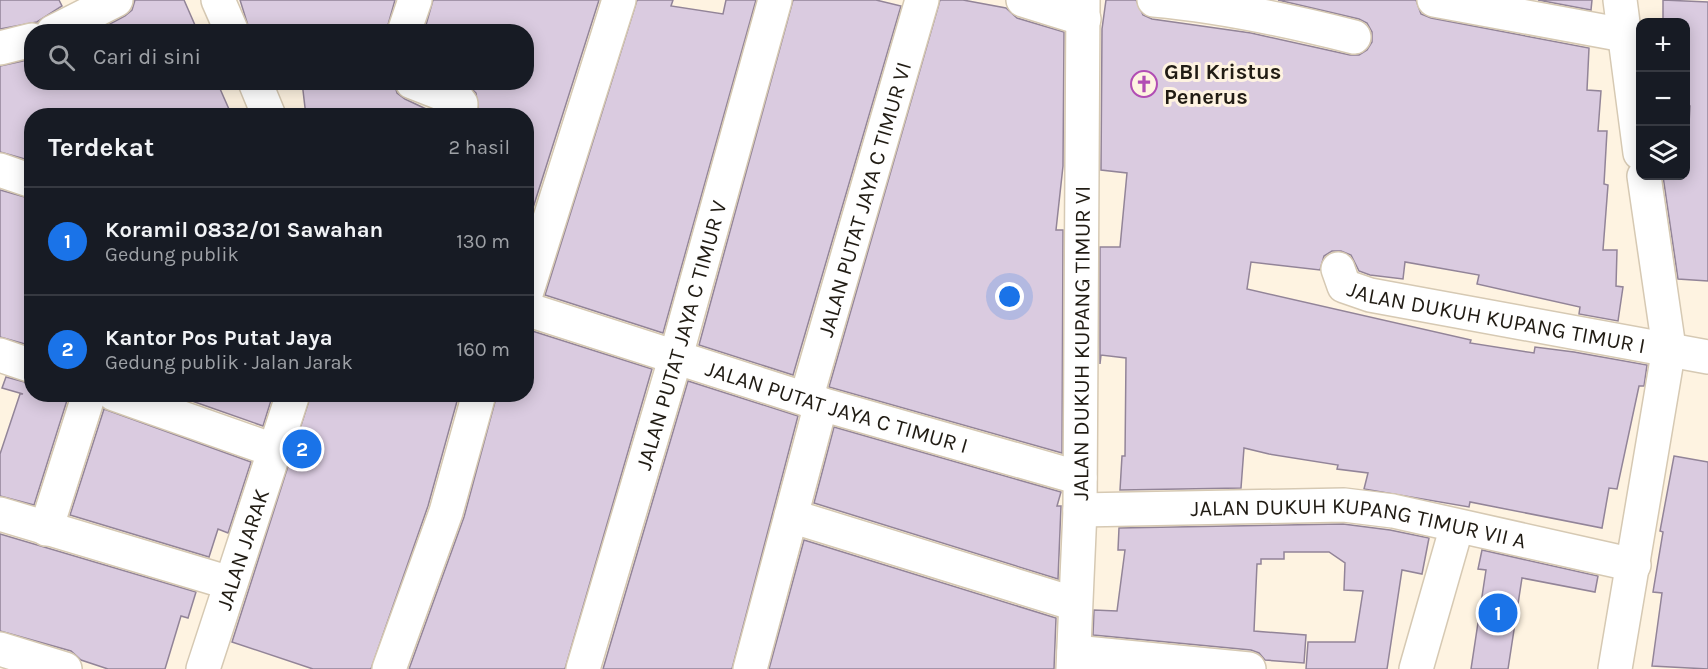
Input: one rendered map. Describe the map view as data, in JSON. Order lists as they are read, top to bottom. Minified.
{"streets":{"street":["JALAN PUTAT JAYA C TIMUR VI","JALAN DUKUH KUPANG TIMUR I","JALAN PUTAT JAYA C TIMUR V","JALAN DUKUH KUPANG TIMUR VI","JALAN PUTAT JAYA C TIMUR I","JALAN DUKUH KUPANG TIMUR VII A","JALAN JARAK"]},"crossings":[["JALAN PUTAT JAYA C TIMUR VI","JALAN PUTAT JAYA C TIMUR I"],["JALAN PUTAT JAYA C TIMUR V","JALAN PUTAT JAYA C TIMUR I"],["JALAN DUKUH KUPANG TIMUR VI","JALAN PUTAT JAYA C TIMUR I"],["JALAN DUKUH KUPANG TIMUR VI","JALAN DUKUH KUPANG TIMUR VII A"]],"places":{"church":["GBI Kristus Penerus"]},"page":{"map_buttons":["+","−"],"search":"Cari di sini","heading":["Terdekat","2 hasil"],"list":[{"mark":"1","name":"Koramil 0832/01 Sawahan","note":"Gedung publik","value":"130 m"},{"mark":"2","name":"Kantor Pos Putat Jaya","note":"Gedung publik · Jalan Jarak","value":"160 m"}],"pins":["2","1"]}}
